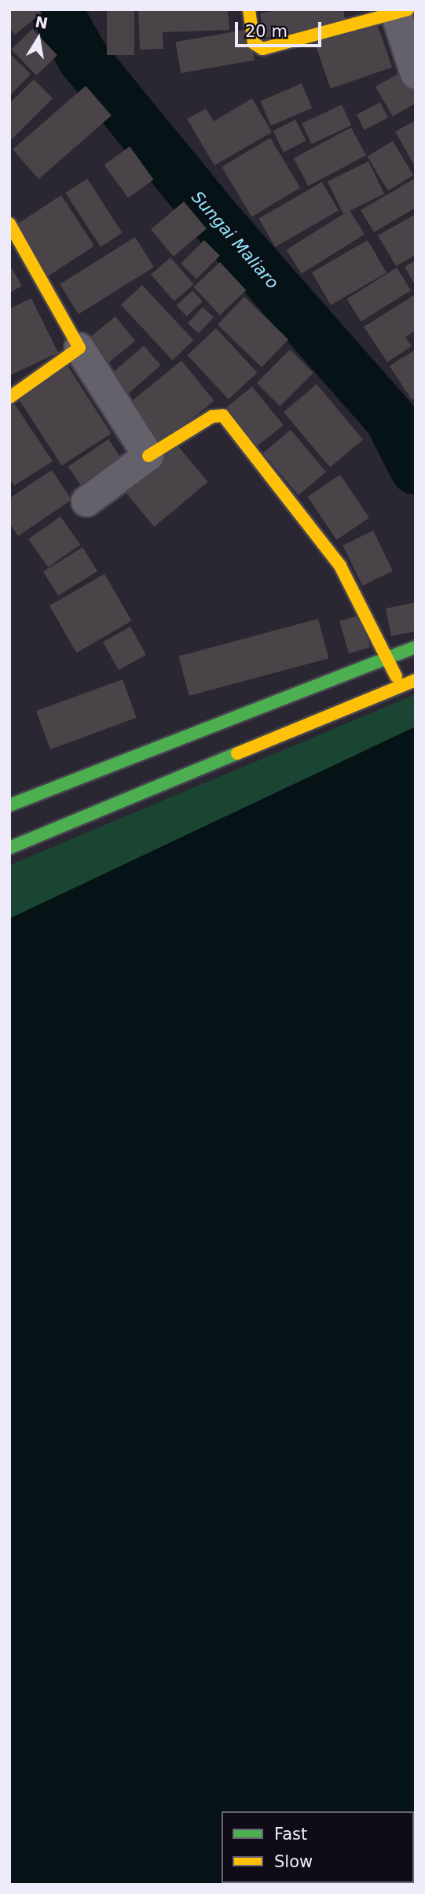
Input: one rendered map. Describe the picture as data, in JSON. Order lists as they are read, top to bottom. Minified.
{"water":["Sungai Maliaro"],"legend":["Fast","Slow"],"scale_bar":"20 m","north":"top"}
